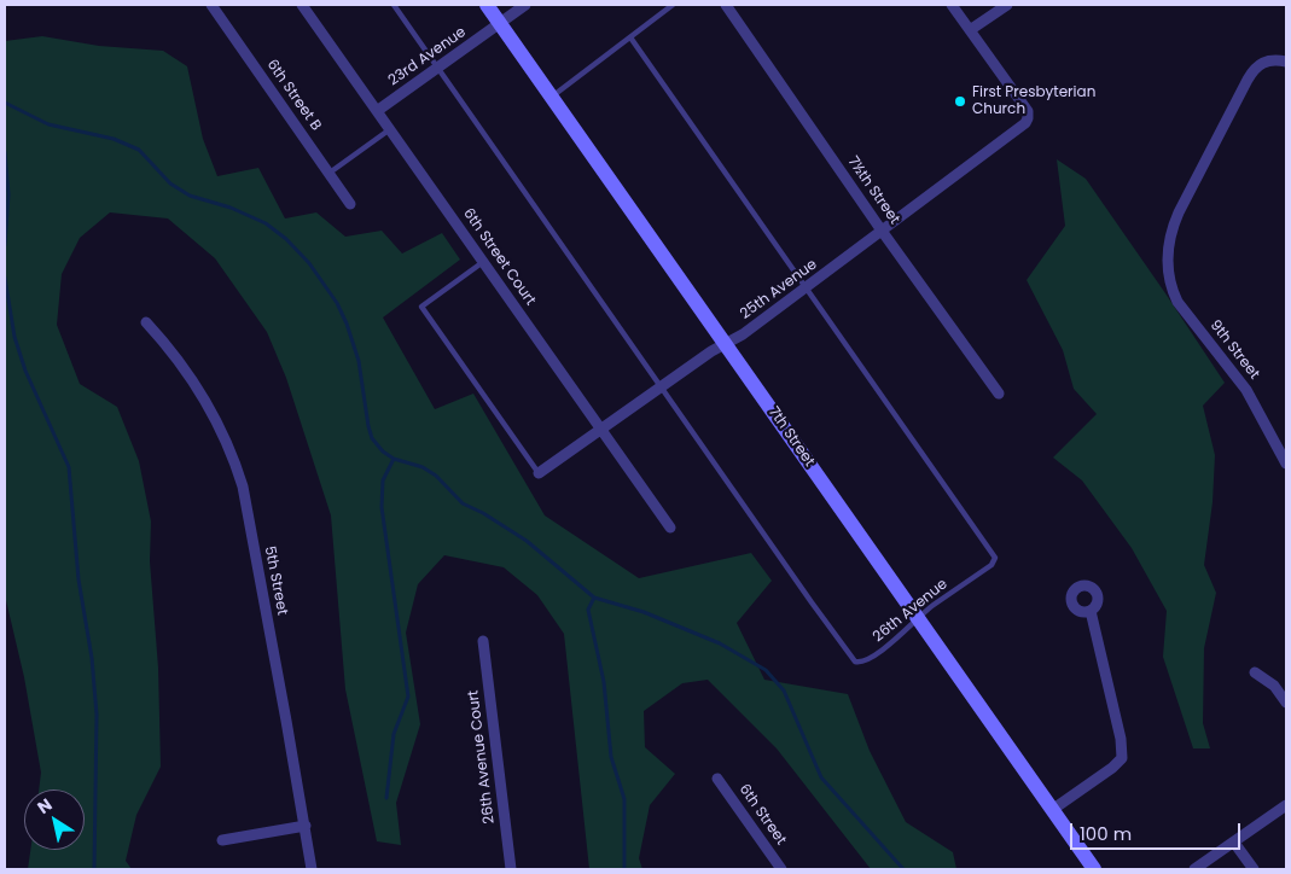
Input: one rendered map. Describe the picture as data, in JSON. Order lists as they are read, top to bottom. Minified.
{"streets":{"main road":["7th Street"],"street":["23rd Avenue","6th Street B","7½th Street","6th Street Court","25th Avenue","9th Street","5th Street","26th Avenue Court","6th Street"],"lane":["26th Avenue"]},"crossings":[["23rd Avenue","6th Street Court"],["23rd Avenue","7th Street"],["7½th Street","25th Avenue"],["6th Street Court","25th Avenue"],["25th Avenue","7th Street"],["25th Avenue","26th Avenue"],["7th Street","26th Avenue"]],"places":["First Presbyterian Church"],"scale_bar":"100 m","north":"top left"}
